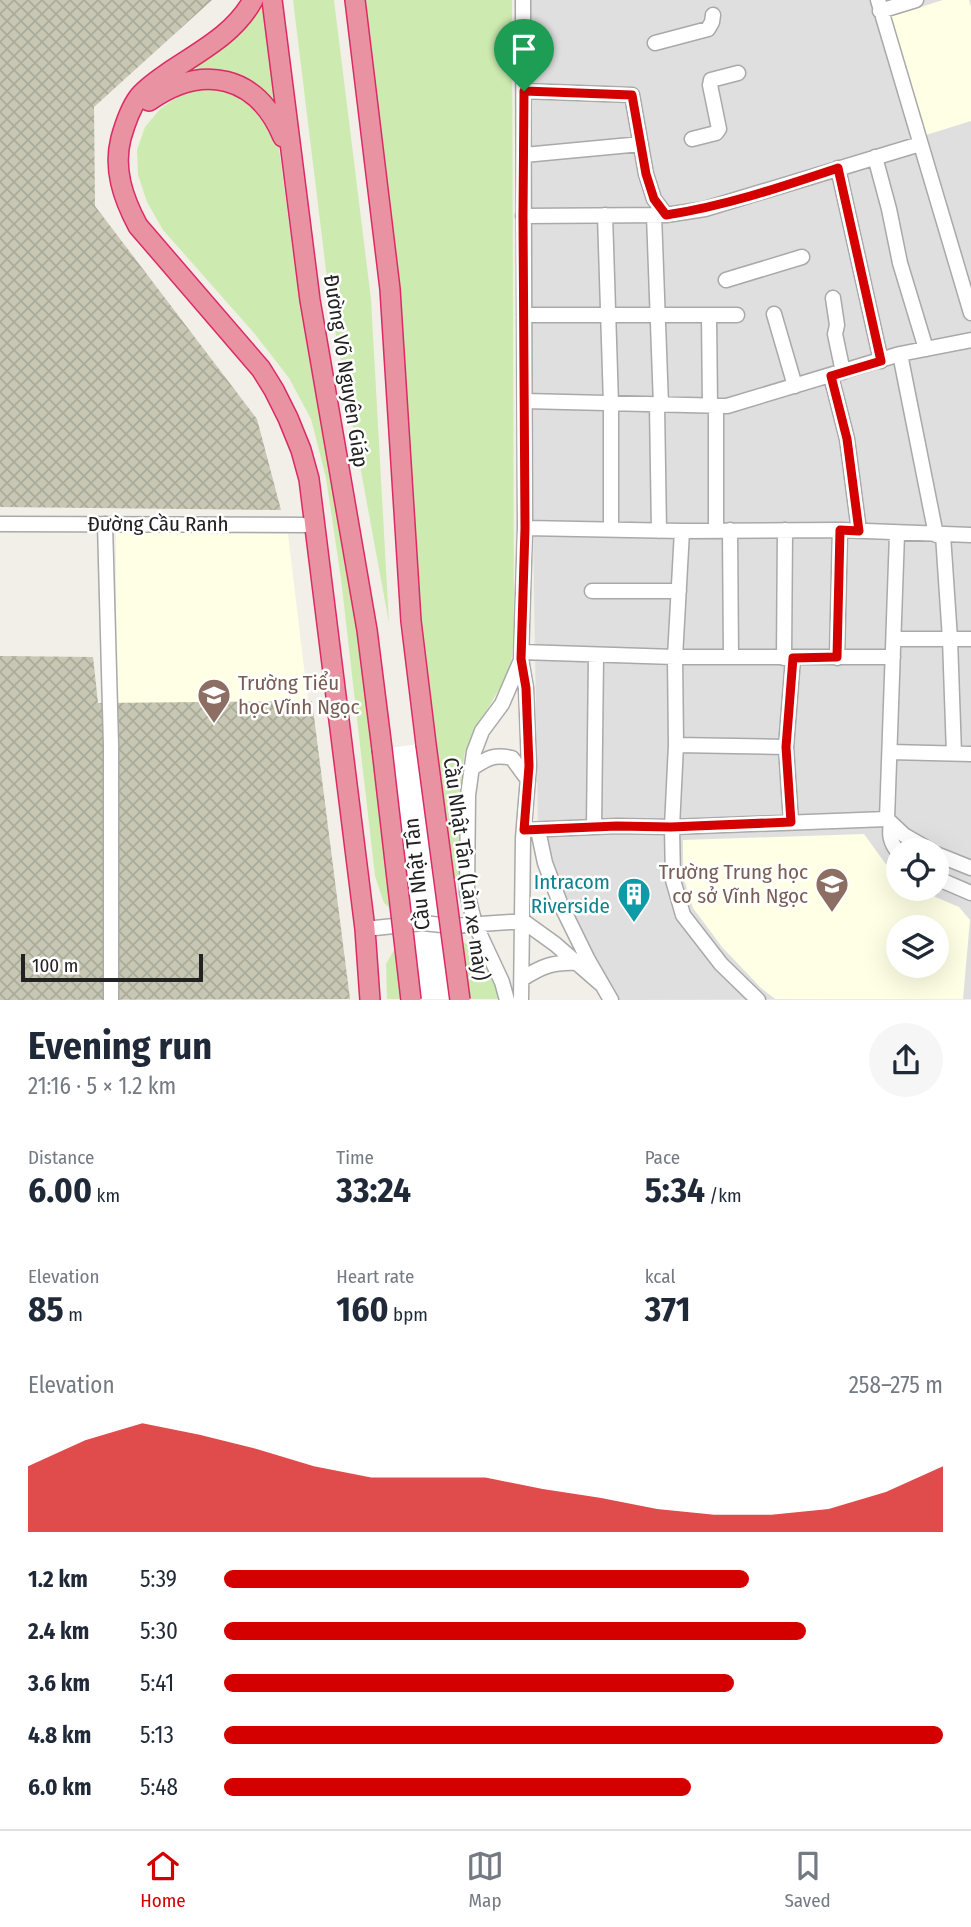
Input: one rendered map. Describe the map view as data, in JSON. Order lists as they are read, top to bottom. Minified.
{"streets":{"highway":["Đường Võ Nguyên Giáp","Cầu Nhật Tân (Làn xe máy)","Cầu Nhật Tân"],"street":["Đường Cầu Ranh"]},"crossings":[["Đường Võ Nguyên Giáp","Cầu Nhật Tân (Làn xe máy)"],["Đường Võ Nguyên Giáp","Cầu Nhật Tân"],["Cầu Nhật Tân (Làn xe máy)","Cầu Nhật Tân"]],"places":{"school or university":["Trường Tiểu học Vĩnh Ngọc","Trường Trung học cơ sở Vĩnh Ngọc"],"building":["Intracom Riverside"]},"scale_bar":"100 m","page":{"scale":"100 m","heading":["Evening run","21:16 · 5 × 1.2 km"],"stats":[["Distance","6.00 km"],["Time","33:24"],["Pace","5:34 /km"],["Elevation","85 m"],["Heart rate","160 bpm"],["kcal","371"]],"chart":["Elevation","258–275 m"],"list":[{"name":"1.2 km","note":"5:39"},{"name":"2.4 km","note":"5:30"},{"name":"3.6 km","note":"5:41"},{"name":"4.8 km","note":"5:13"},{"name":"6.0 km","note":"5:48"}],"tabs":["Home","Map","Saved"]}}
